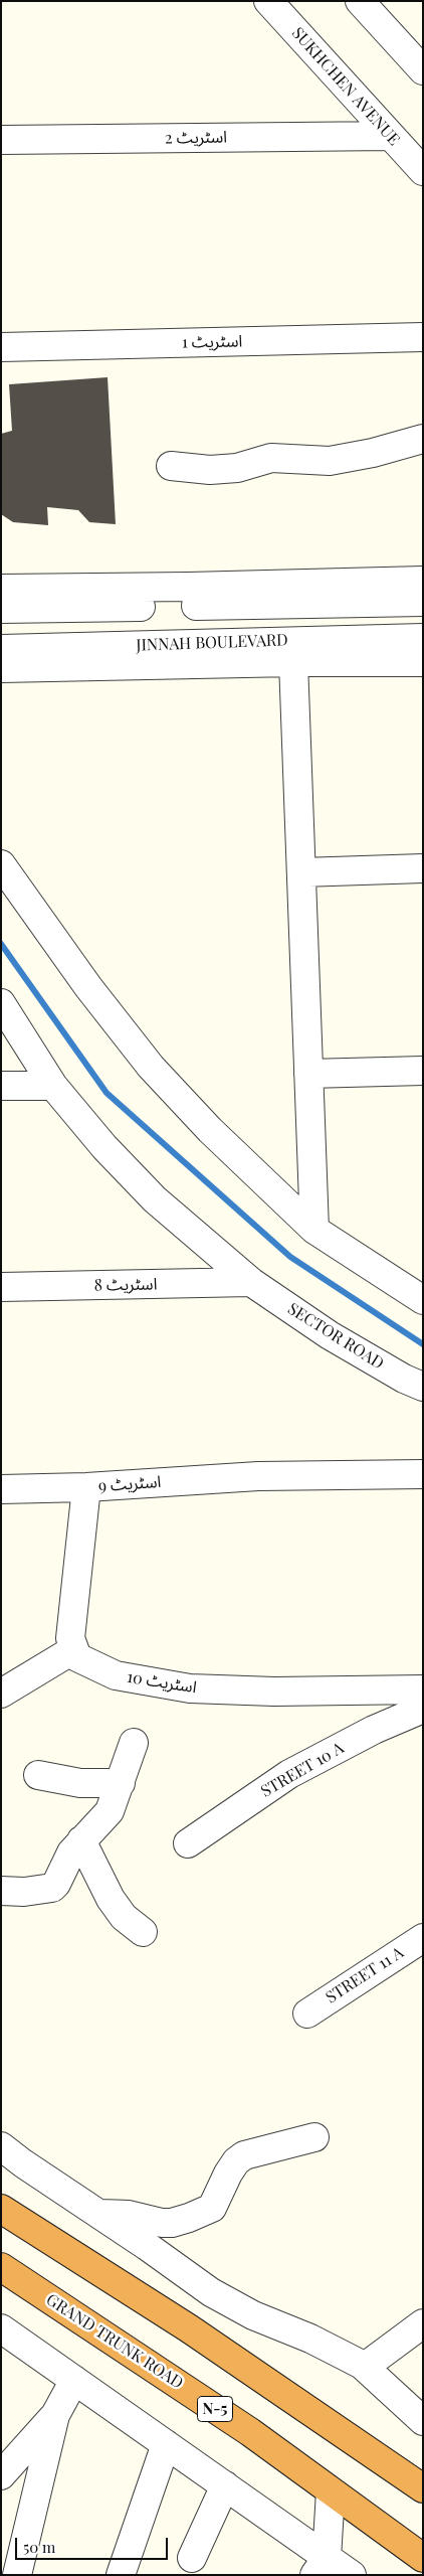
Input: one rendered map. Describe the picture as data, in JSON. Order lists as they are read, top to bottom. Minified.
{"streets":{"highway":["GRAND TRUNK ROAD","N-5"],"street":["SUKHCHEN AVENUE","اسٹریٹ 2","اسٹریٹ 1","JINNAH BOULEVARD","اسٹریٹ 8","SECTOR ROAD","اسٹریٹ 9","اسٹریٹ 10","STREET 10 A","STREET 11 A"]},"crossings":[["SUKHCHEN AVENUE","اسٹریٹ 2"],["اسٹریٹ 8","SECTOR ROAD"]],"scale_bar":"50 m"}
